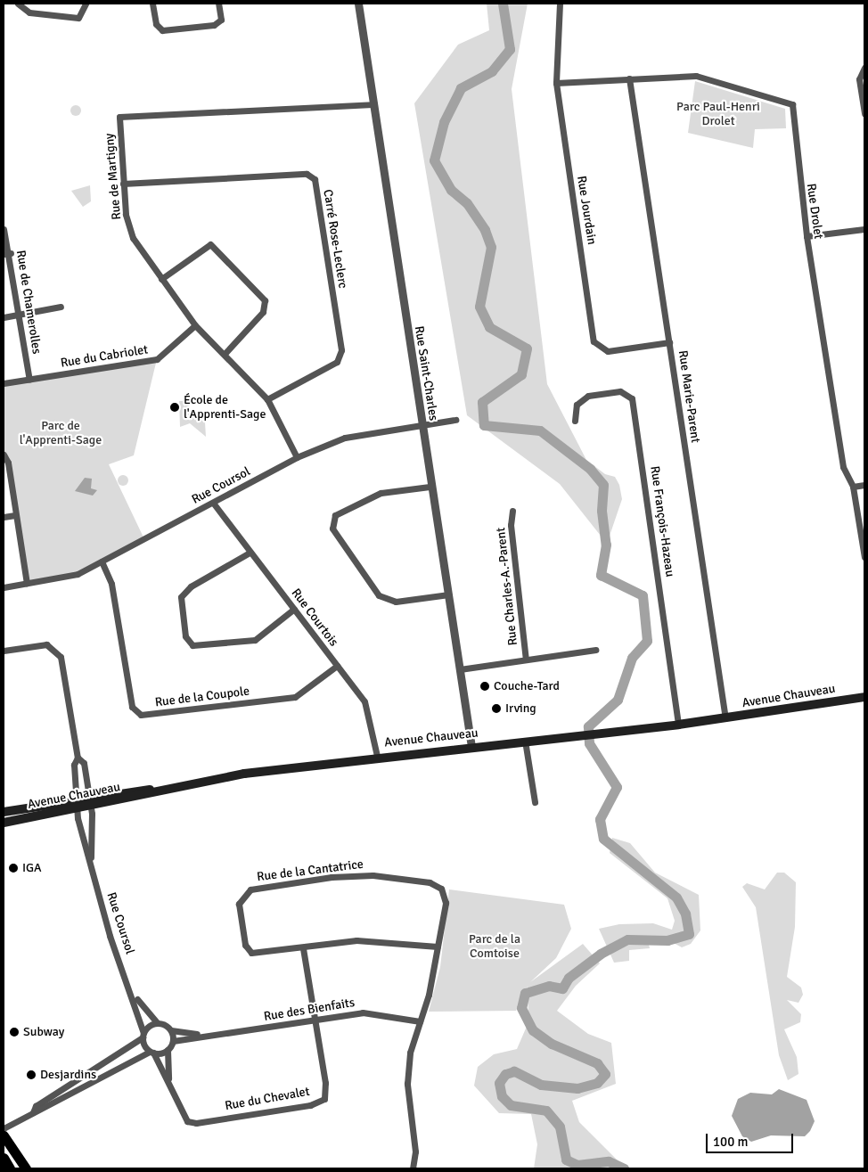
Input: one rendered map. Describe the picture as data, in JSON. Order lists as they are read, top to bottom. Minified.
{"streets":{"main road":["Avenue Chauveau"],"street":["Rue de Martigny","Rue Jourdain","Rue Drolet","Carré Rose-Leclerc","Rue de Chamerolles","Rue du Cabriolet","Rue Saint-Charles","Rue Marie-Parent","Rue Coursol","Rue François-Hazeau","Rue Charles-A.-Parent","Rue Courtois","Rue de la Coupole","Rue de la Cantatrice","Rue des Bienfaits","Rue du Chevalet"]},"crossings":[["Rue de Martigny","Carré Rose-Leclerc"],["Rue de Martigny","Rue du Cabriolet"],["Rue de Martigny","Rue Saint-Charles"],["Rue de Martigny","Rue Coursol"],["Rue Jourdain","Rue Drolet"],["Rue Jourdain","Rue Marie-Parent"],["Rue Drolet","Rue Marie-Parent"],["Rue de Chamerolles","Rue du Cabriolet"],["Rue Saint-Charles","Rue Coursol"],["Rue Saint-Charles","Rue Charles-A.-Parent"],["Rue Saint-Charles","Avenue Chauveau"],["Rue Marie-Parent","Avenue Chauveau"],["Rue Coursol","Rue Courtois"],["Rue Coursol","Avenue Chauveau"],["Rue Coursol","Rue de la Coupole"],["Rue Coursol","Rue des Bienfaits"],["Rue Coursol","Rue du Chevalet"],["Rue François-Hazeau","Avenue Chauveau"],["Rue Courtois","Avenue Chauveau"],["Rue Courtois","Rue de la Coupole"],["Rue de la Cantatrice","Rue du Chevalet"],["Rue des Bienfaits","Rue du Chevalet"]],"parks":["Parc Paul-Henri Drolet","Parc de l'Apprenti-Sage","Parc de la Comtoise"],"places":["École de l'Apprenti-Sage","Couche-Tard","Irving","IGA","Subway","Desjardins"],"scale_bar":"100 m"}
